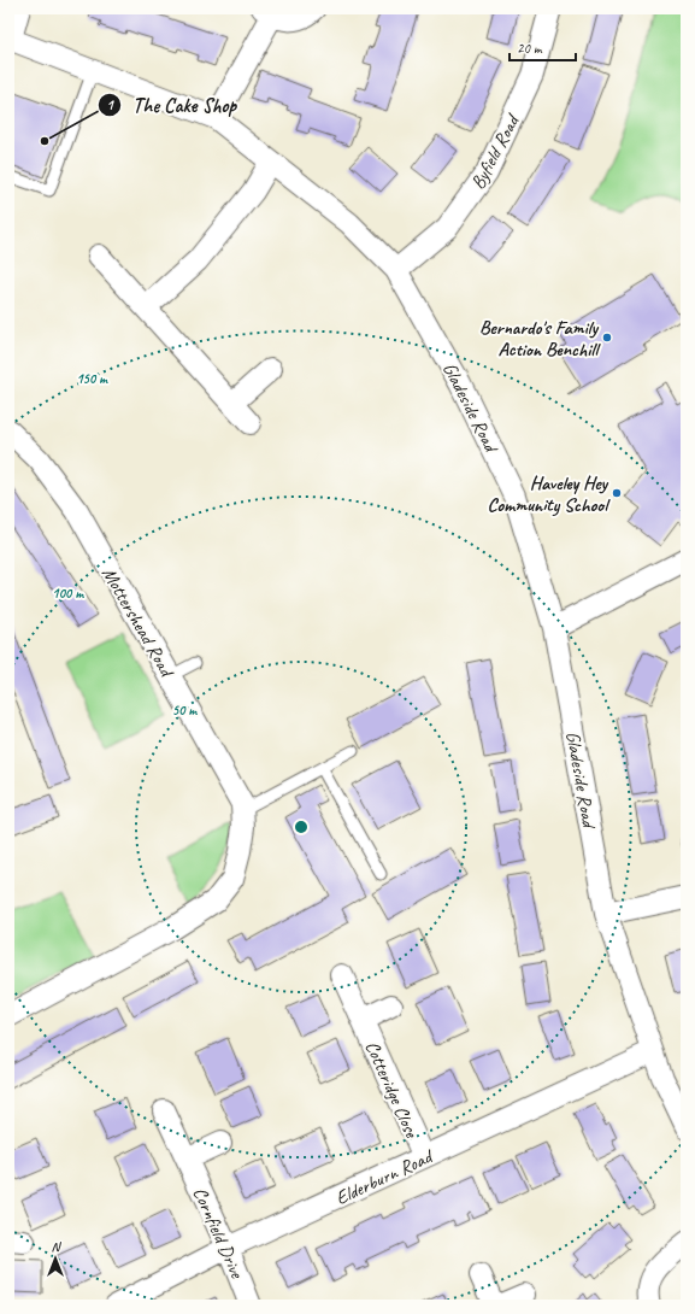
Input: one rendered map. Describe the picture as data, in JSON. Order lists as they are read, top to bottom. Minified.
{"streets":{"street":["Byfield Road","Gladeside Road","Mottershead Road","Cotteridge Close","Elderburn Road","Cornfield Drive"]},"crossings":[["Byfield Road","Gladeside Road"],["Gladeside Road","Elderburn Road"],["Cotteridge Close","Elderburn Road"],["Elderburn Road","Cornfield Drive"]],"places":["The Cake Shop","Bernardo's Family Action Benchill","Haveley Hey Community School"],"scale_bar":"20 m","north":"top","rings":["150 m","100 m","50 m"]}
